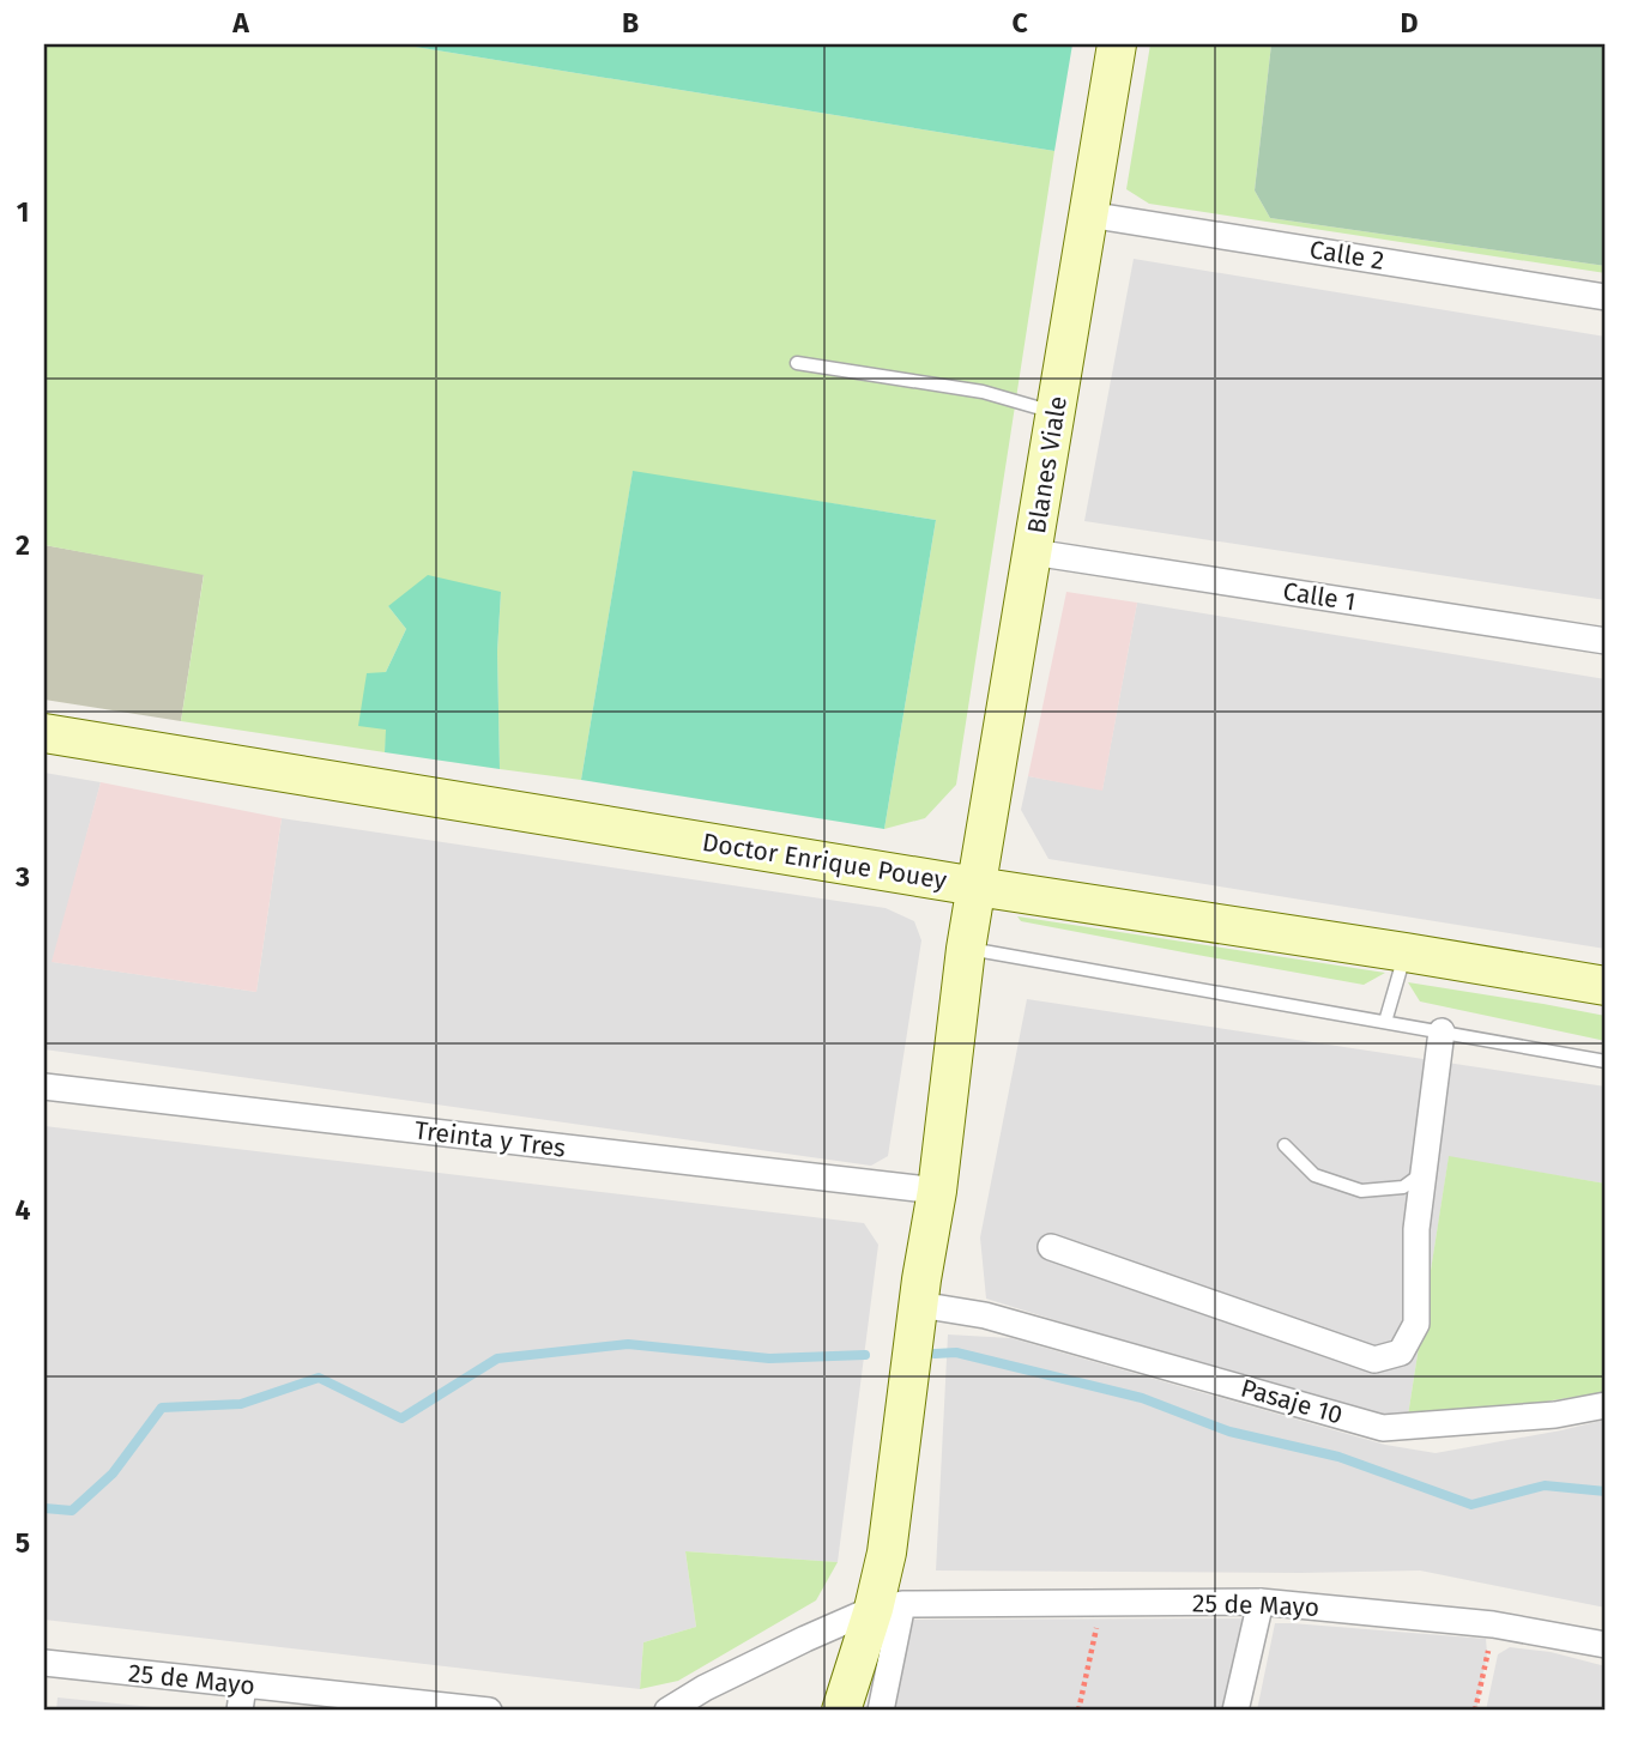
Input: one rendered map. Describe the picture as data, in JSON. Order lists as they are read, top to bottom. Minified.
{"streets":{"street":["Calle 2","Blanes Viale","Calle 1","Doctor Enrique Pouey","Treinta y Tres","Pasaje 10","25 de Mayo"]},"crossings":[["Calle 2","Blanes Viale"],["Blanes Viale","Calle 1"],["Blanes Viale","Doctor Enrique Pouey"],["Blanes Viale","Treinta y Tres"],["Blanes Viale","Pasaje 10"],["Blanes Viale","25 de Mayo"]],"grid":{"columns":["A","B","C","D"],"rows":["1","2","3","4","5"]}}
